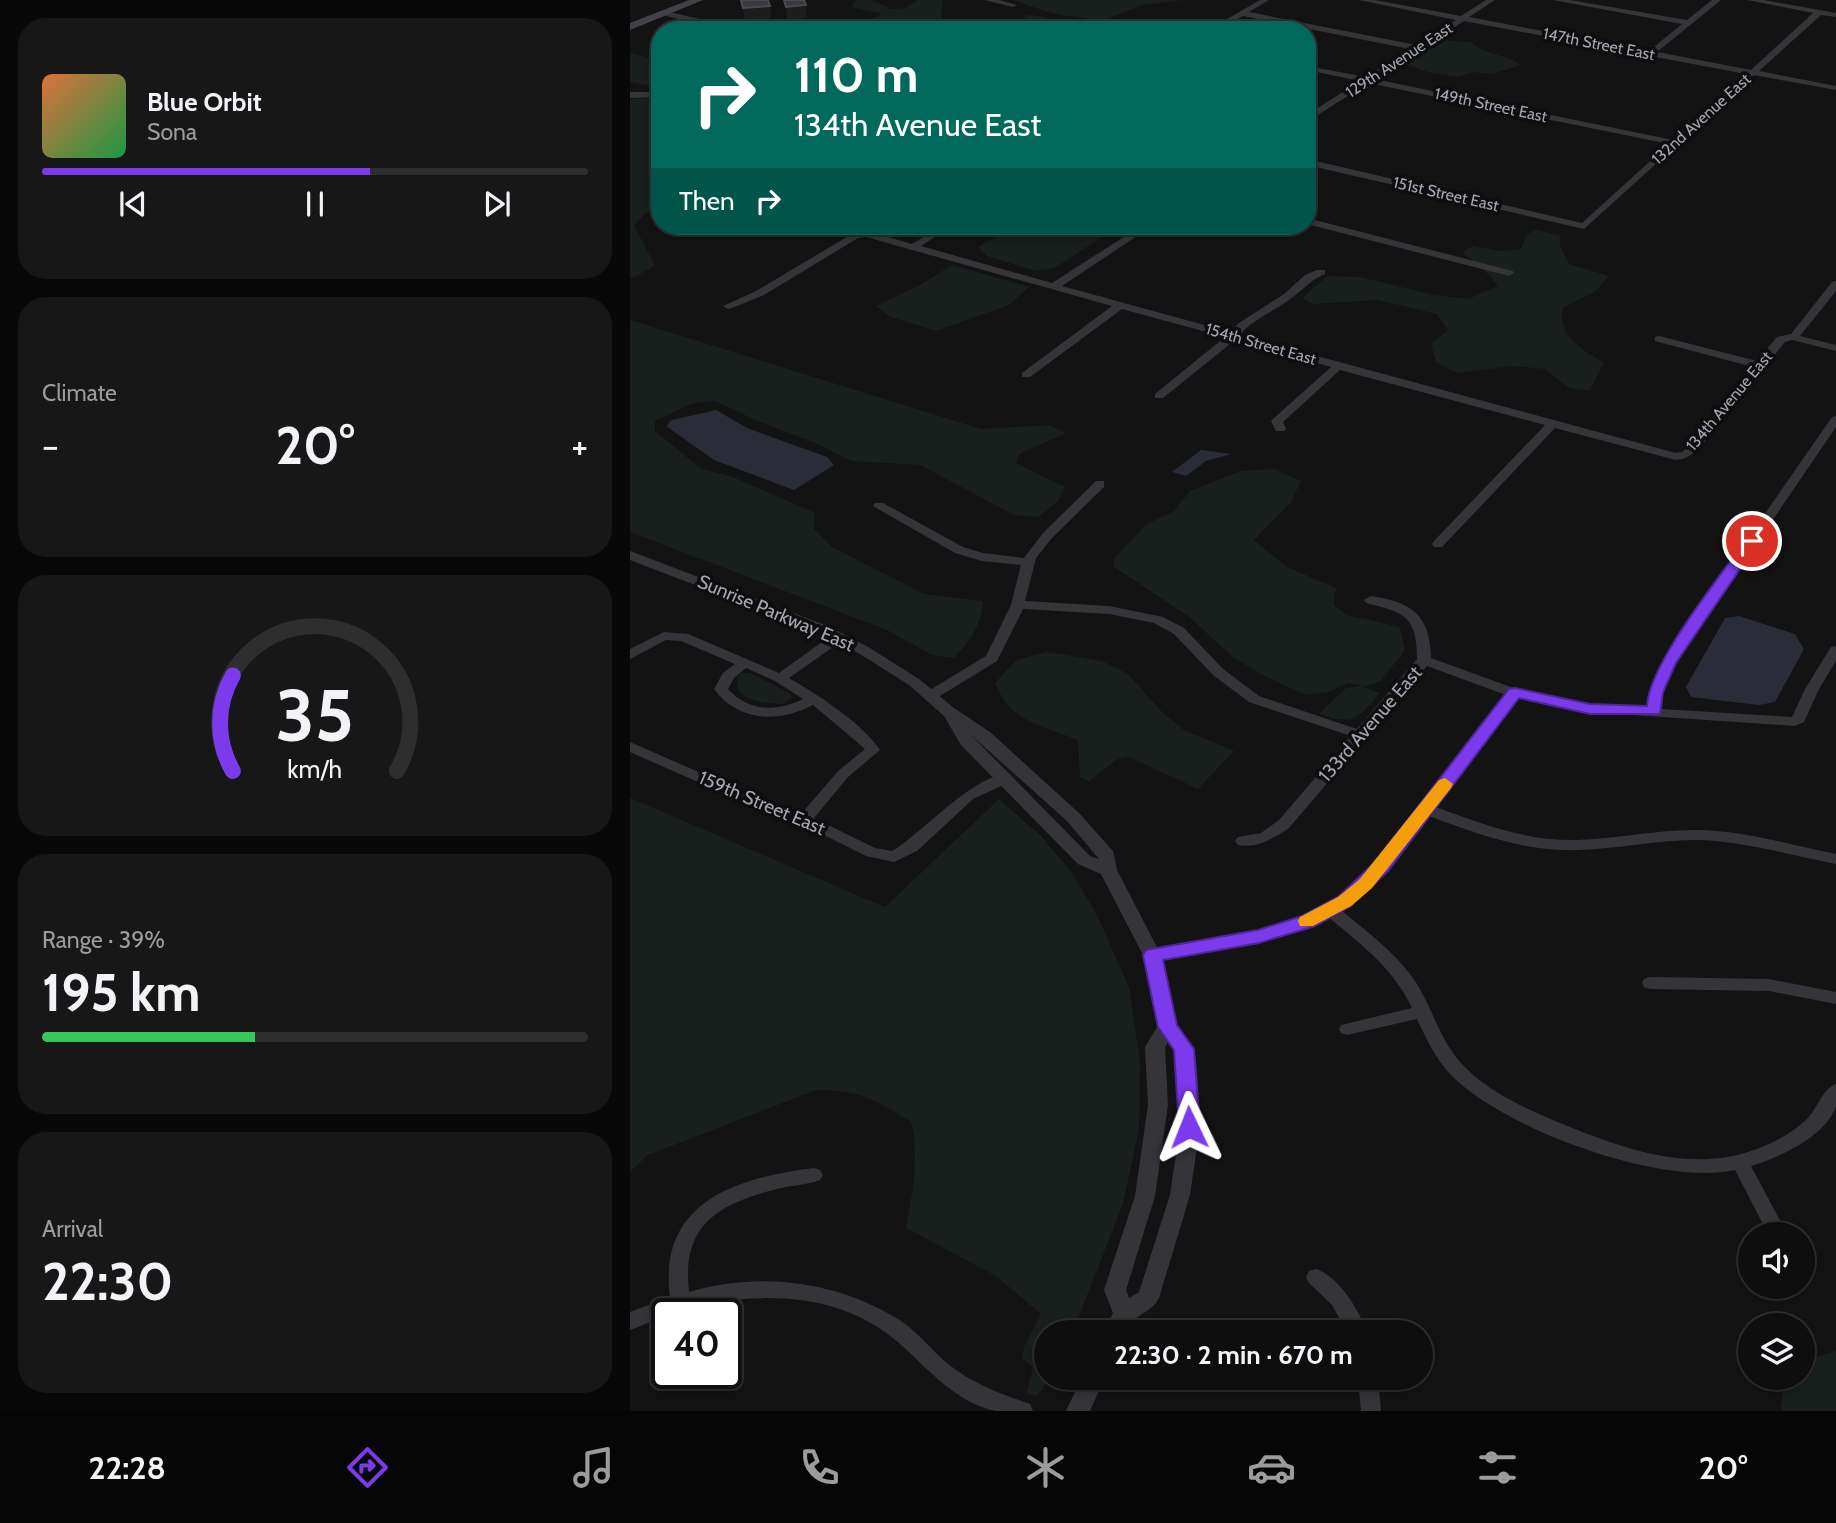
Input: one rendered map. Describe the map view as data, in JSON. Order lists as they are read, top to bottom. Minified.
{"streets":{"street":["147th Street East","129th Avenue East","149th Street East","132nd Avenue East","151st Street East","154th Street East","134th Avenue East","Sunrise Parkway East","133rd Avenue East","159th Street East"]},"crossings":[["147th Street East","129th Avenue East"],["147th Street East","132nd Avenue East"],["129th Avenue East","149th Street East"],["149th Street East","132nd Avenue East"],["132nd Avenue East","151st Street East"],["154th Street East","134th Avenue East"],["Sunrise Parkway East","159th Street East"]],"page":{"turn":["110 m","134th Avenue East"],"song":["Blue Orbit","Sona"],"then":"Then","tile":["Climate",["Range · 39%","195 km"],["Arrival","22:30"]],"heat":["−","20°","+"],"limit":"40","trip":"22:30 · 2 min · 670 m","tabs":["22:28","20°"],"gauge":["35","km/h"]}}
